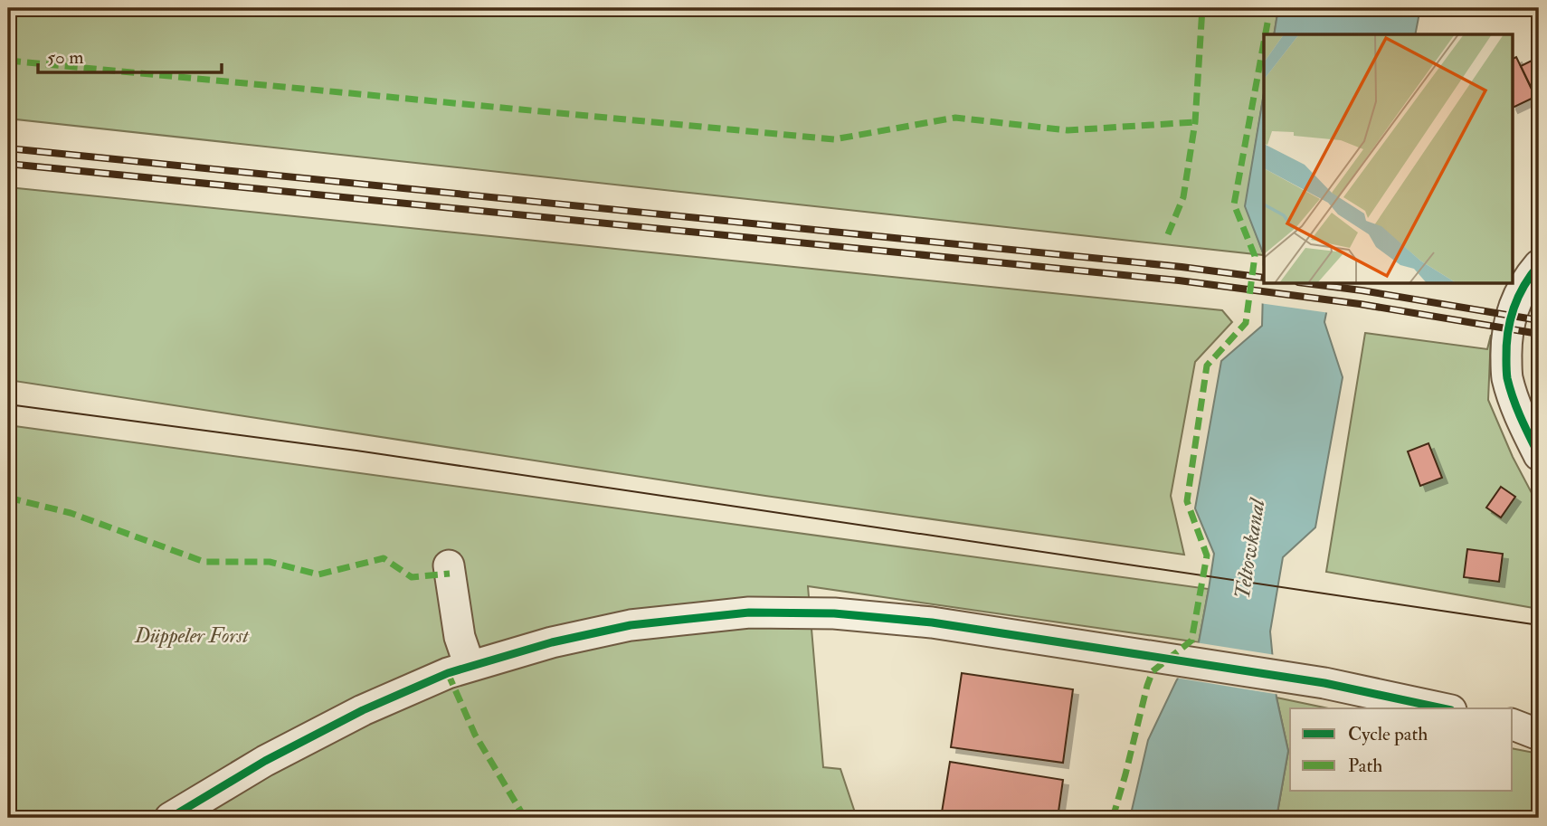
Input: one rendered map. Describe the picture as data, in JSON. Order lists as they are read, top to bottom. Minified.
{"water":["Teltowkanal"],"parks":["Düppeler Forst"],"legend":["Cycle path","Path"],"scale_bar":"50 m"}
